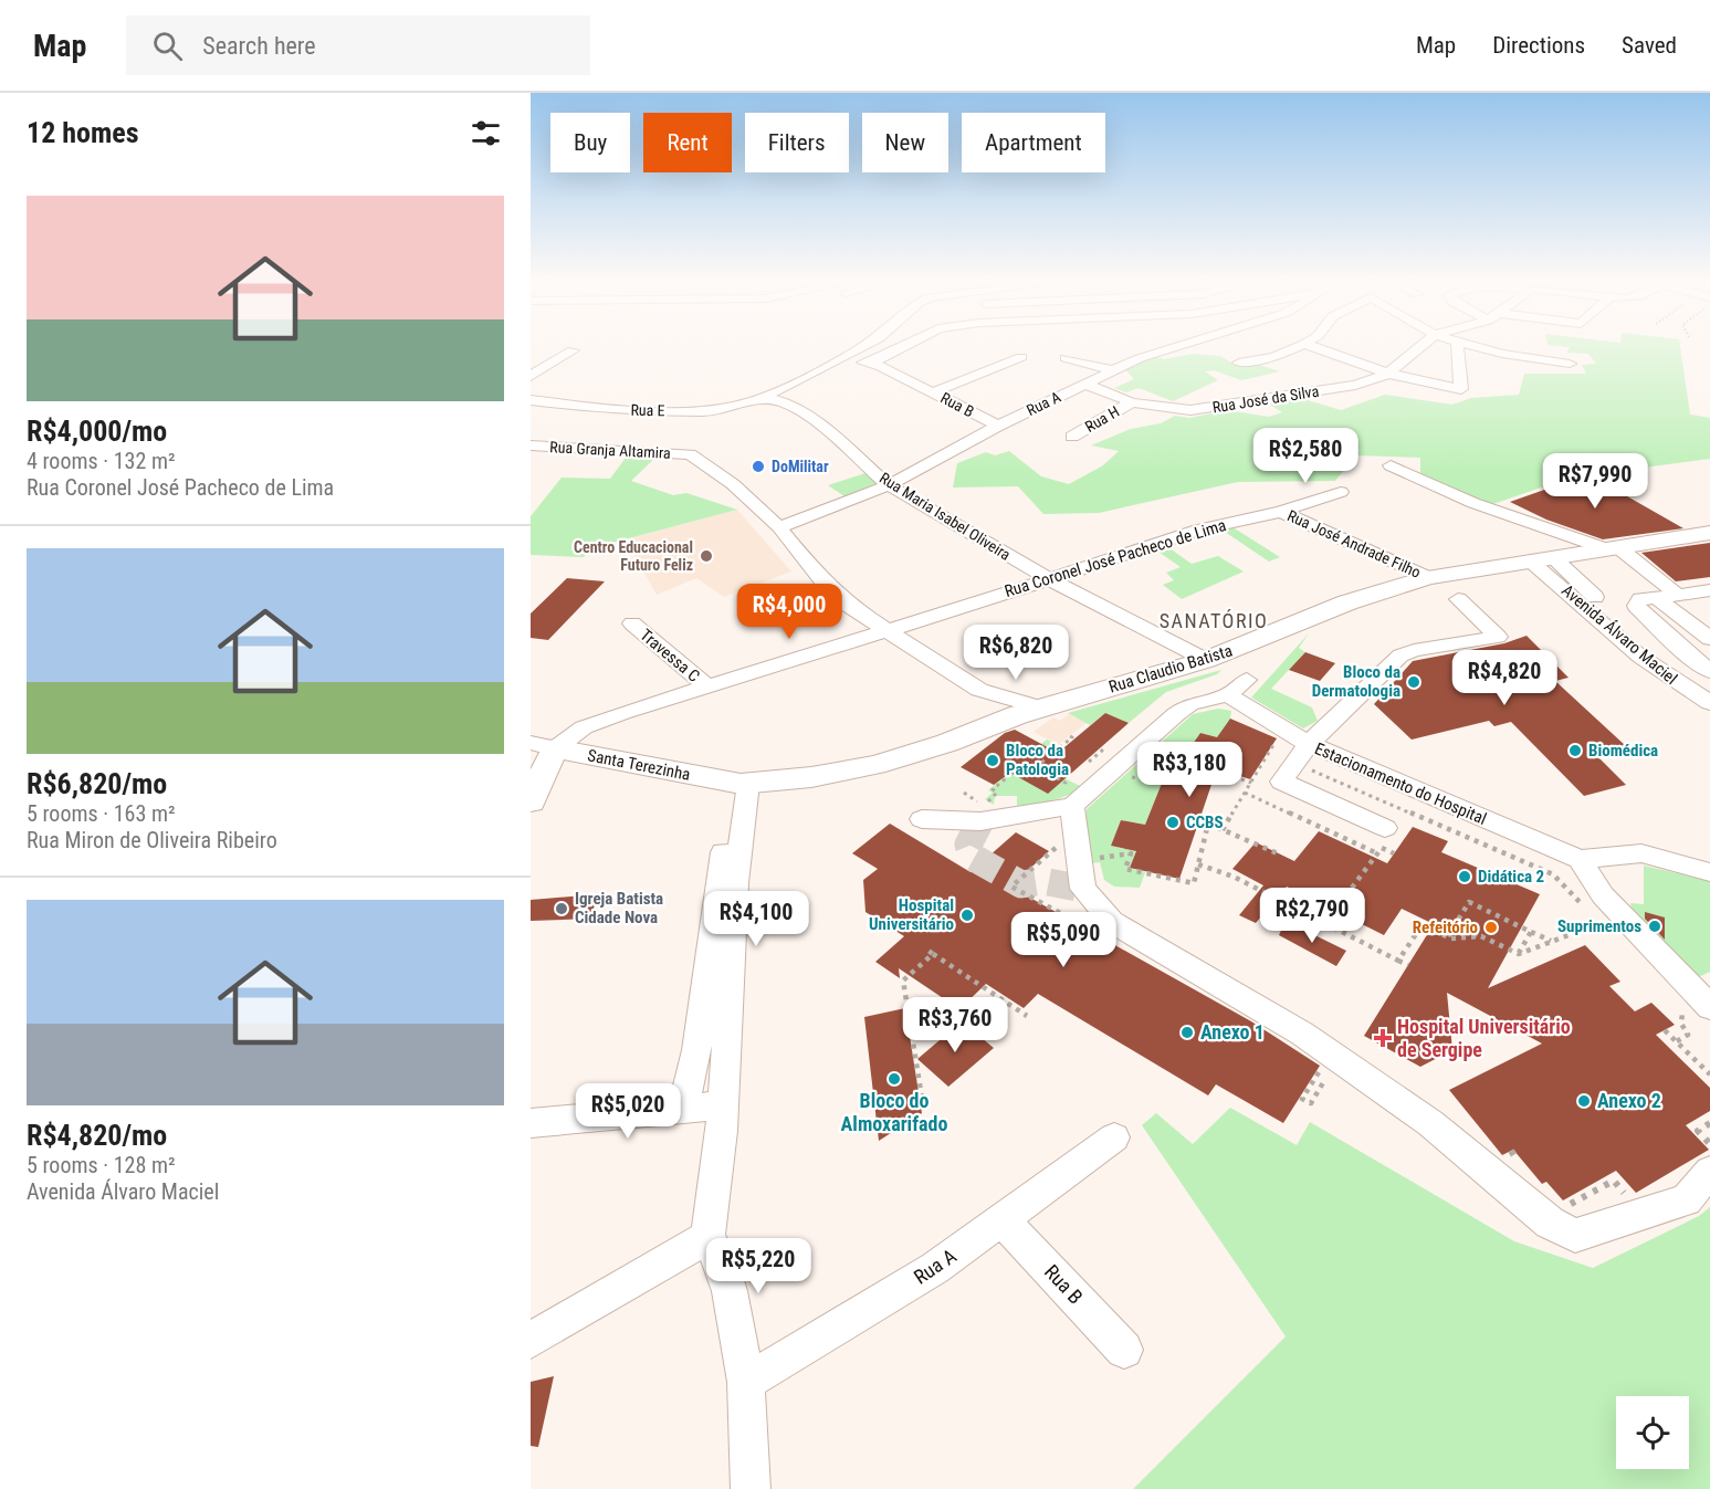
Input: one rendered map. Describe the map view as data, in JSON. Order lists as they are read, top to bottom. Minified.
{"streets":{"main road":["Rua Claudio Batista","Santa Terezinha"],"street":["Rua José da Silva","Rua A","Rua B","Rua E","Rua H","Rua Granja Altamira","Rua Maria Isabel Oliveira","Rua José Andrade Filho","Rua Coronel José Pacheco de Lima","Avenida Álvaro Maciel","Travessa C","Estacionamento do Hospital"]},"crossings":[["Rua José da Silva","Rua A"],["Rua José da Silva","Rua H"],["Rua A","Rua B"],["Rua A","Rua Granja Altamira"],["Rua A","Rua Maria Isabel Oliveira"],["Rua B","Rua E"],["Rua E","Rua Maria Isabel Oliveira"],["Rua Maria Isabel Oliveira","Rua Coronel José Pacheco de Lima"],["Rua Maria Isabel Oliveira","Rua Claudio Batista"],["Rua José Andrade Filho","Rua Coronel José Pacheco de Lima"],["Rua José Andrade Filho","Rua Claudio Batista"],["Rua Coronel José Pacheco de Lima","Travessa C"],["Rua Coronel José Pacheco de Lima","Santa Terezinha"],["Avenida Álvaro Maciel","Rua Claudio Batista"],["Rua Claudio Batista","Santa Terezinha"]],"districts":["SANATÓRIO"],"places":{"other":["DoMilitar","Centro Educacional Futuro Feliz","Bloco da Dermatologia","Biomédica","Bloco da Patologia","CCBS","Didática 2","Igreja Batista Cidade Nova","Hospital Universitário","Suprimentos","Refeitório","Anexo 1","Bloco do Almoxarifado","Anexo 2"],"health":["Hospital Universitário de Sergipe"]},"page":{"header":"Map","search":"Search here","nav":["Map","Directions","Saved"],"heading":"12 homes","chip":["Buy","Rent","Filters","New","Apartment"],"list":[{"name":"R$4,000/mo","note":"4 rooms · 132 m² · Rua Coronel José Pacheco de Lima"},{"name":"R$6,820/mo","note":"5 rooms · 163 m² · Rua Miron de Oliveira Ribeiro"},{"name":"R$4,820/mo","note":"5 rooms · 128 m² · Avenida Álvaro Maciel"}],"price":["R$2,580","R$7,990","R$4,000","R$6,820","R$4,820","R$3,180","R$2,790","R$4,100","R$5,090","R$3,760","R$5,020","R$5,220"]}}
